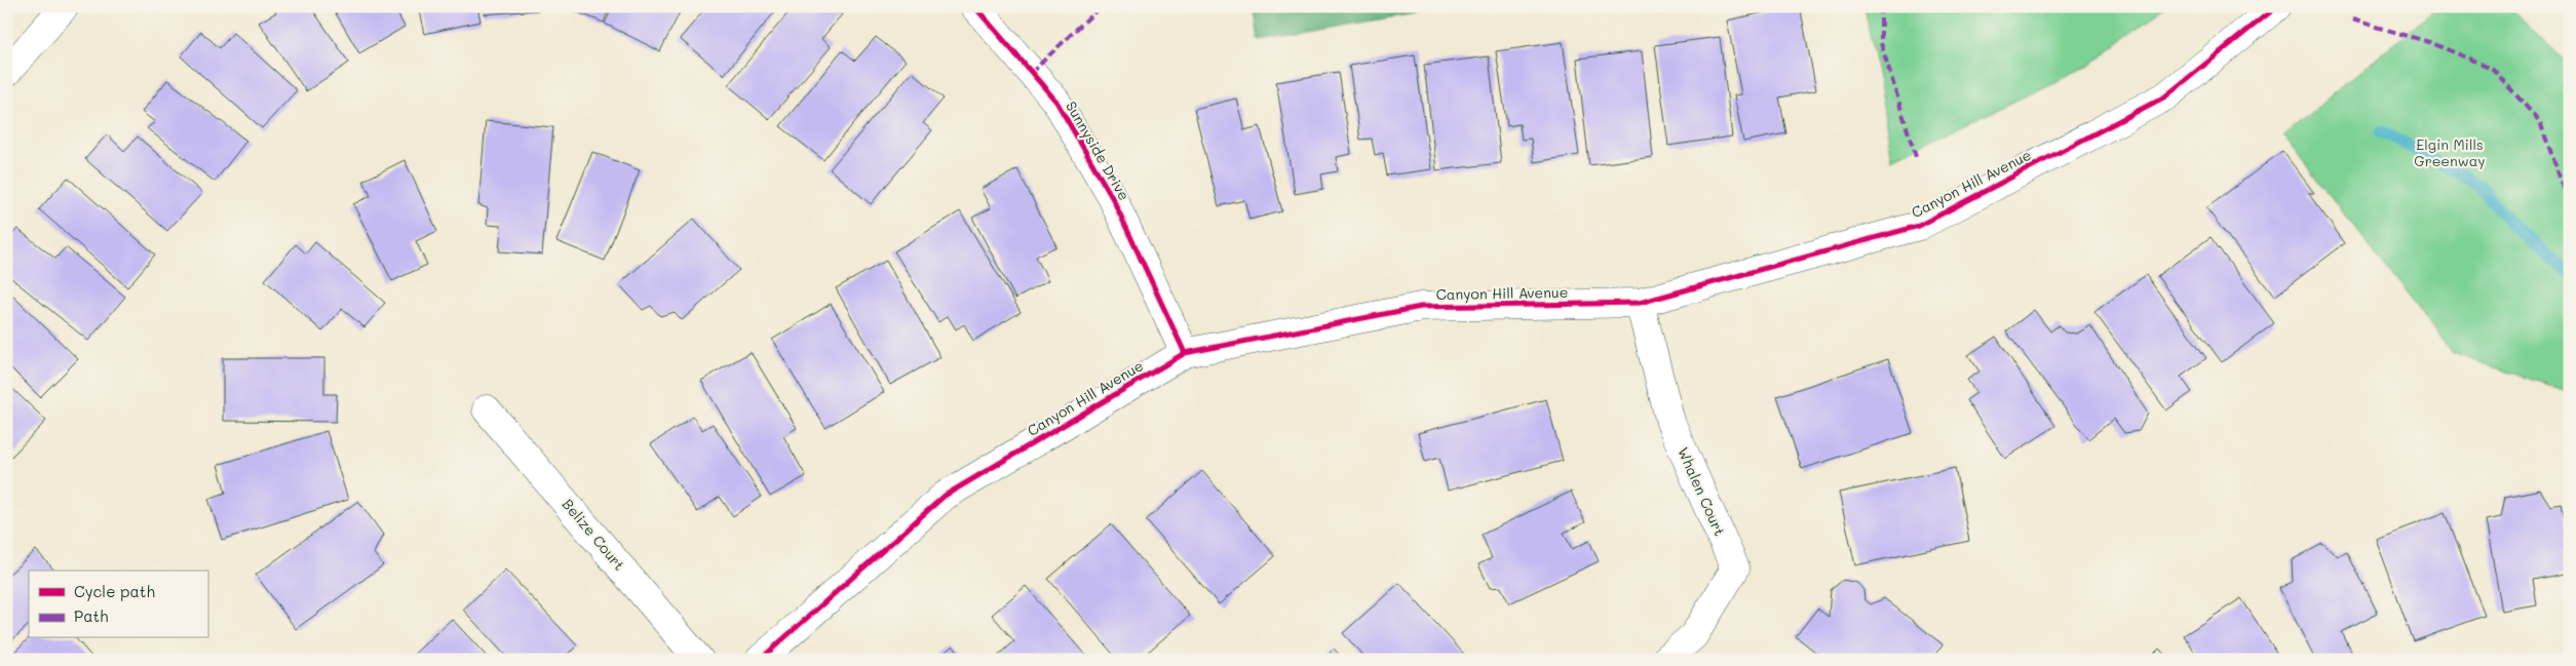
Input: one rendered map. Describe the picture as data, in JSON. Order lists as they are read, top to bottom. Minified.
{"streets":{"street":["Sunnyside Drive","Canyon Hill Avenue","Whalen Court","Belize Court"]},"crossings":[["Sunnyside Drive","Canyon Hill Avenue"],["Canyon Hill Avenue","Whalen Court"]],"parks":["Elgin Mills Greenway"],"legend":["Cycle path","Path"]}
